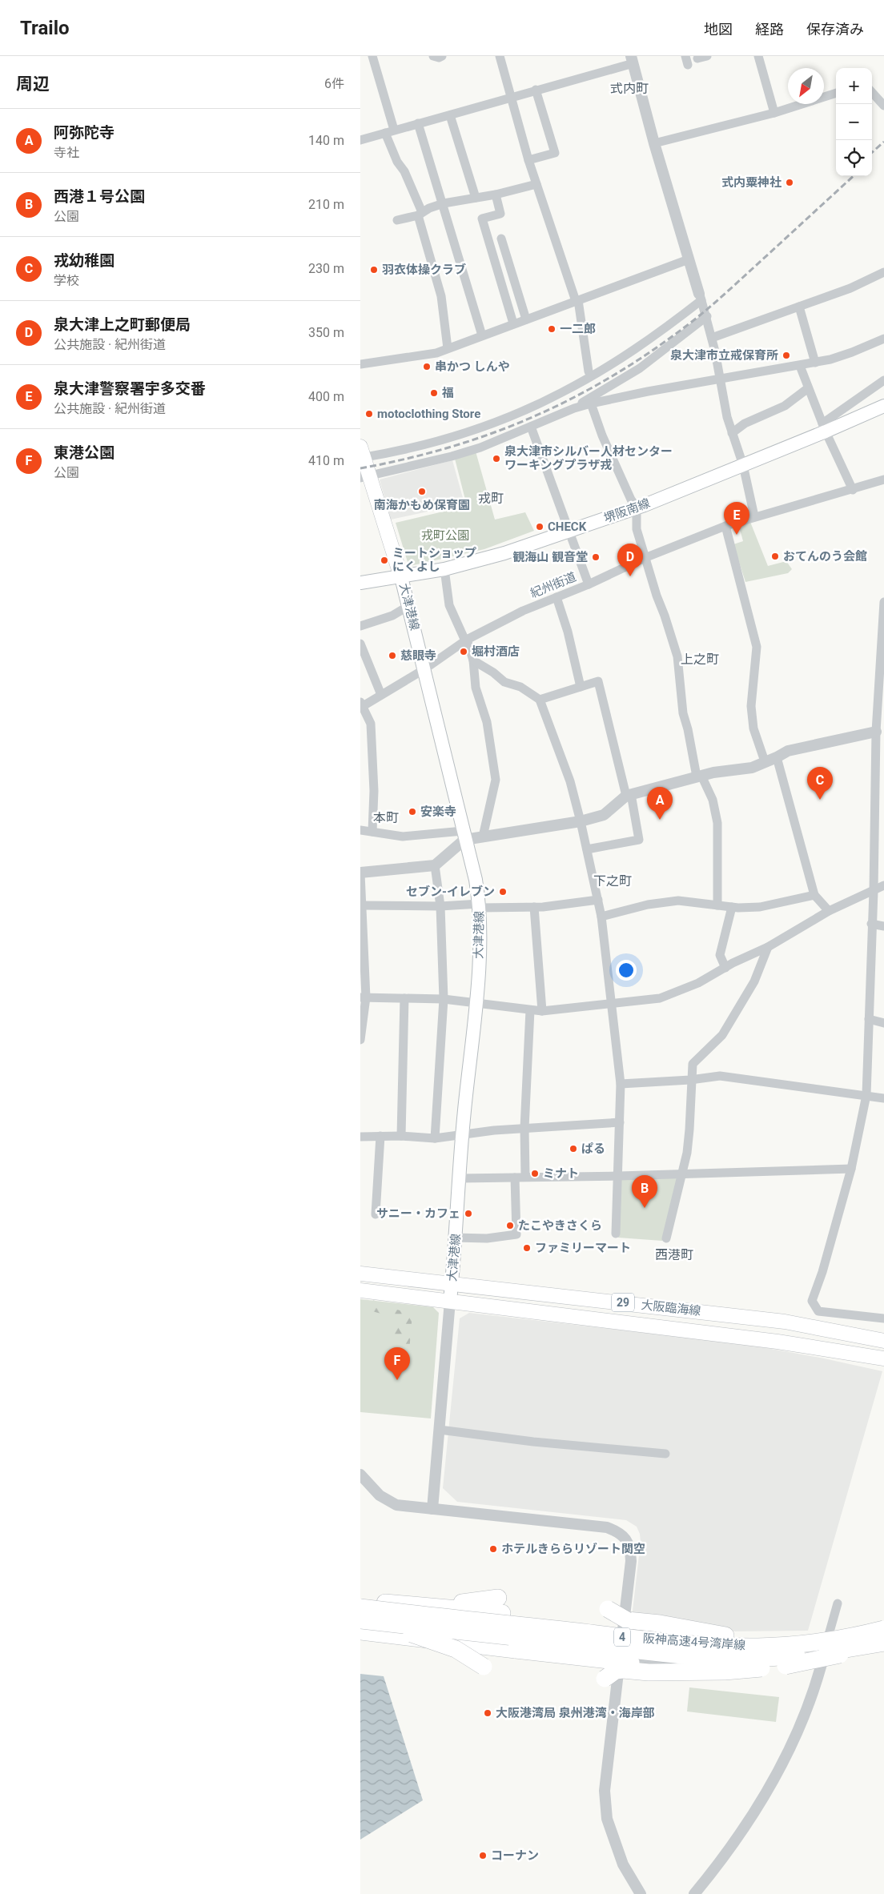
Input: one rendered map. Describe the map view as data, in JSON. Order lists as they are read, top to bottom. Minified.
{"streets":{"highway":["4","阪神高速4号湾岸線"],"main road":["堺阪南線","大津港線","29","大阪臨海線"],"street":["紀州街道"]},"crossings":[["堺阪南線","大津港線"],["紀州街道","大津港線"],["大津港線","大阪臨海線"]],"districts":["式内町","戎町","上之町","本町","下之町","西港町"],"parks":["戎町公園"],"places":["式内粟神社","羽衣体操クラブ","一二郎","泉大津市立戒保育所","串かつ しんや","福","motoclothing Store","泉大津市シルバー人材センター ワーキングプラザ戎","南海かもめ保育園","CHECK","おてんのう会館","観海山 観音堂","ミートショップ にくよし","堀村酒店","慈眼寺","安楽寺","セブン-イレブン","ぱる","ミナト","サニー・カフェ","たこやきさくら","ファミリーマート","ホテルきららリゾート関空","大阪港湾局 泉州港湾・海岸部","コーナン"],"north":"bottom left","page":{"header":"Trailo","nav":["地図","経路","保存済み"],"heading":["周辺","6件"],"map_buttons":["+","−"],"list":[{"mark":"A","name":"阿弥陀寺","note":"寺社","value":"140 m"},{"mark":"B","name":"西港１号公園","note":"公園","value":"210 m"},{"mark":"C","name":"戎幼稚園","note":"学校","value":"230 m"},{"mark":"D","name":"泉大津上之町郵便局","note":"公共施設 · 紀州街道","value":"350 m"},{"mark":"E","name":"泉大津警察署宇多交番","note":"公共施設 · 紀州街道","value":"400 m"},{"mark":"F","name":"東港公園","note":"公園","value":"410 m"}],"pins":["E","D","C","A","B","F"]}}
